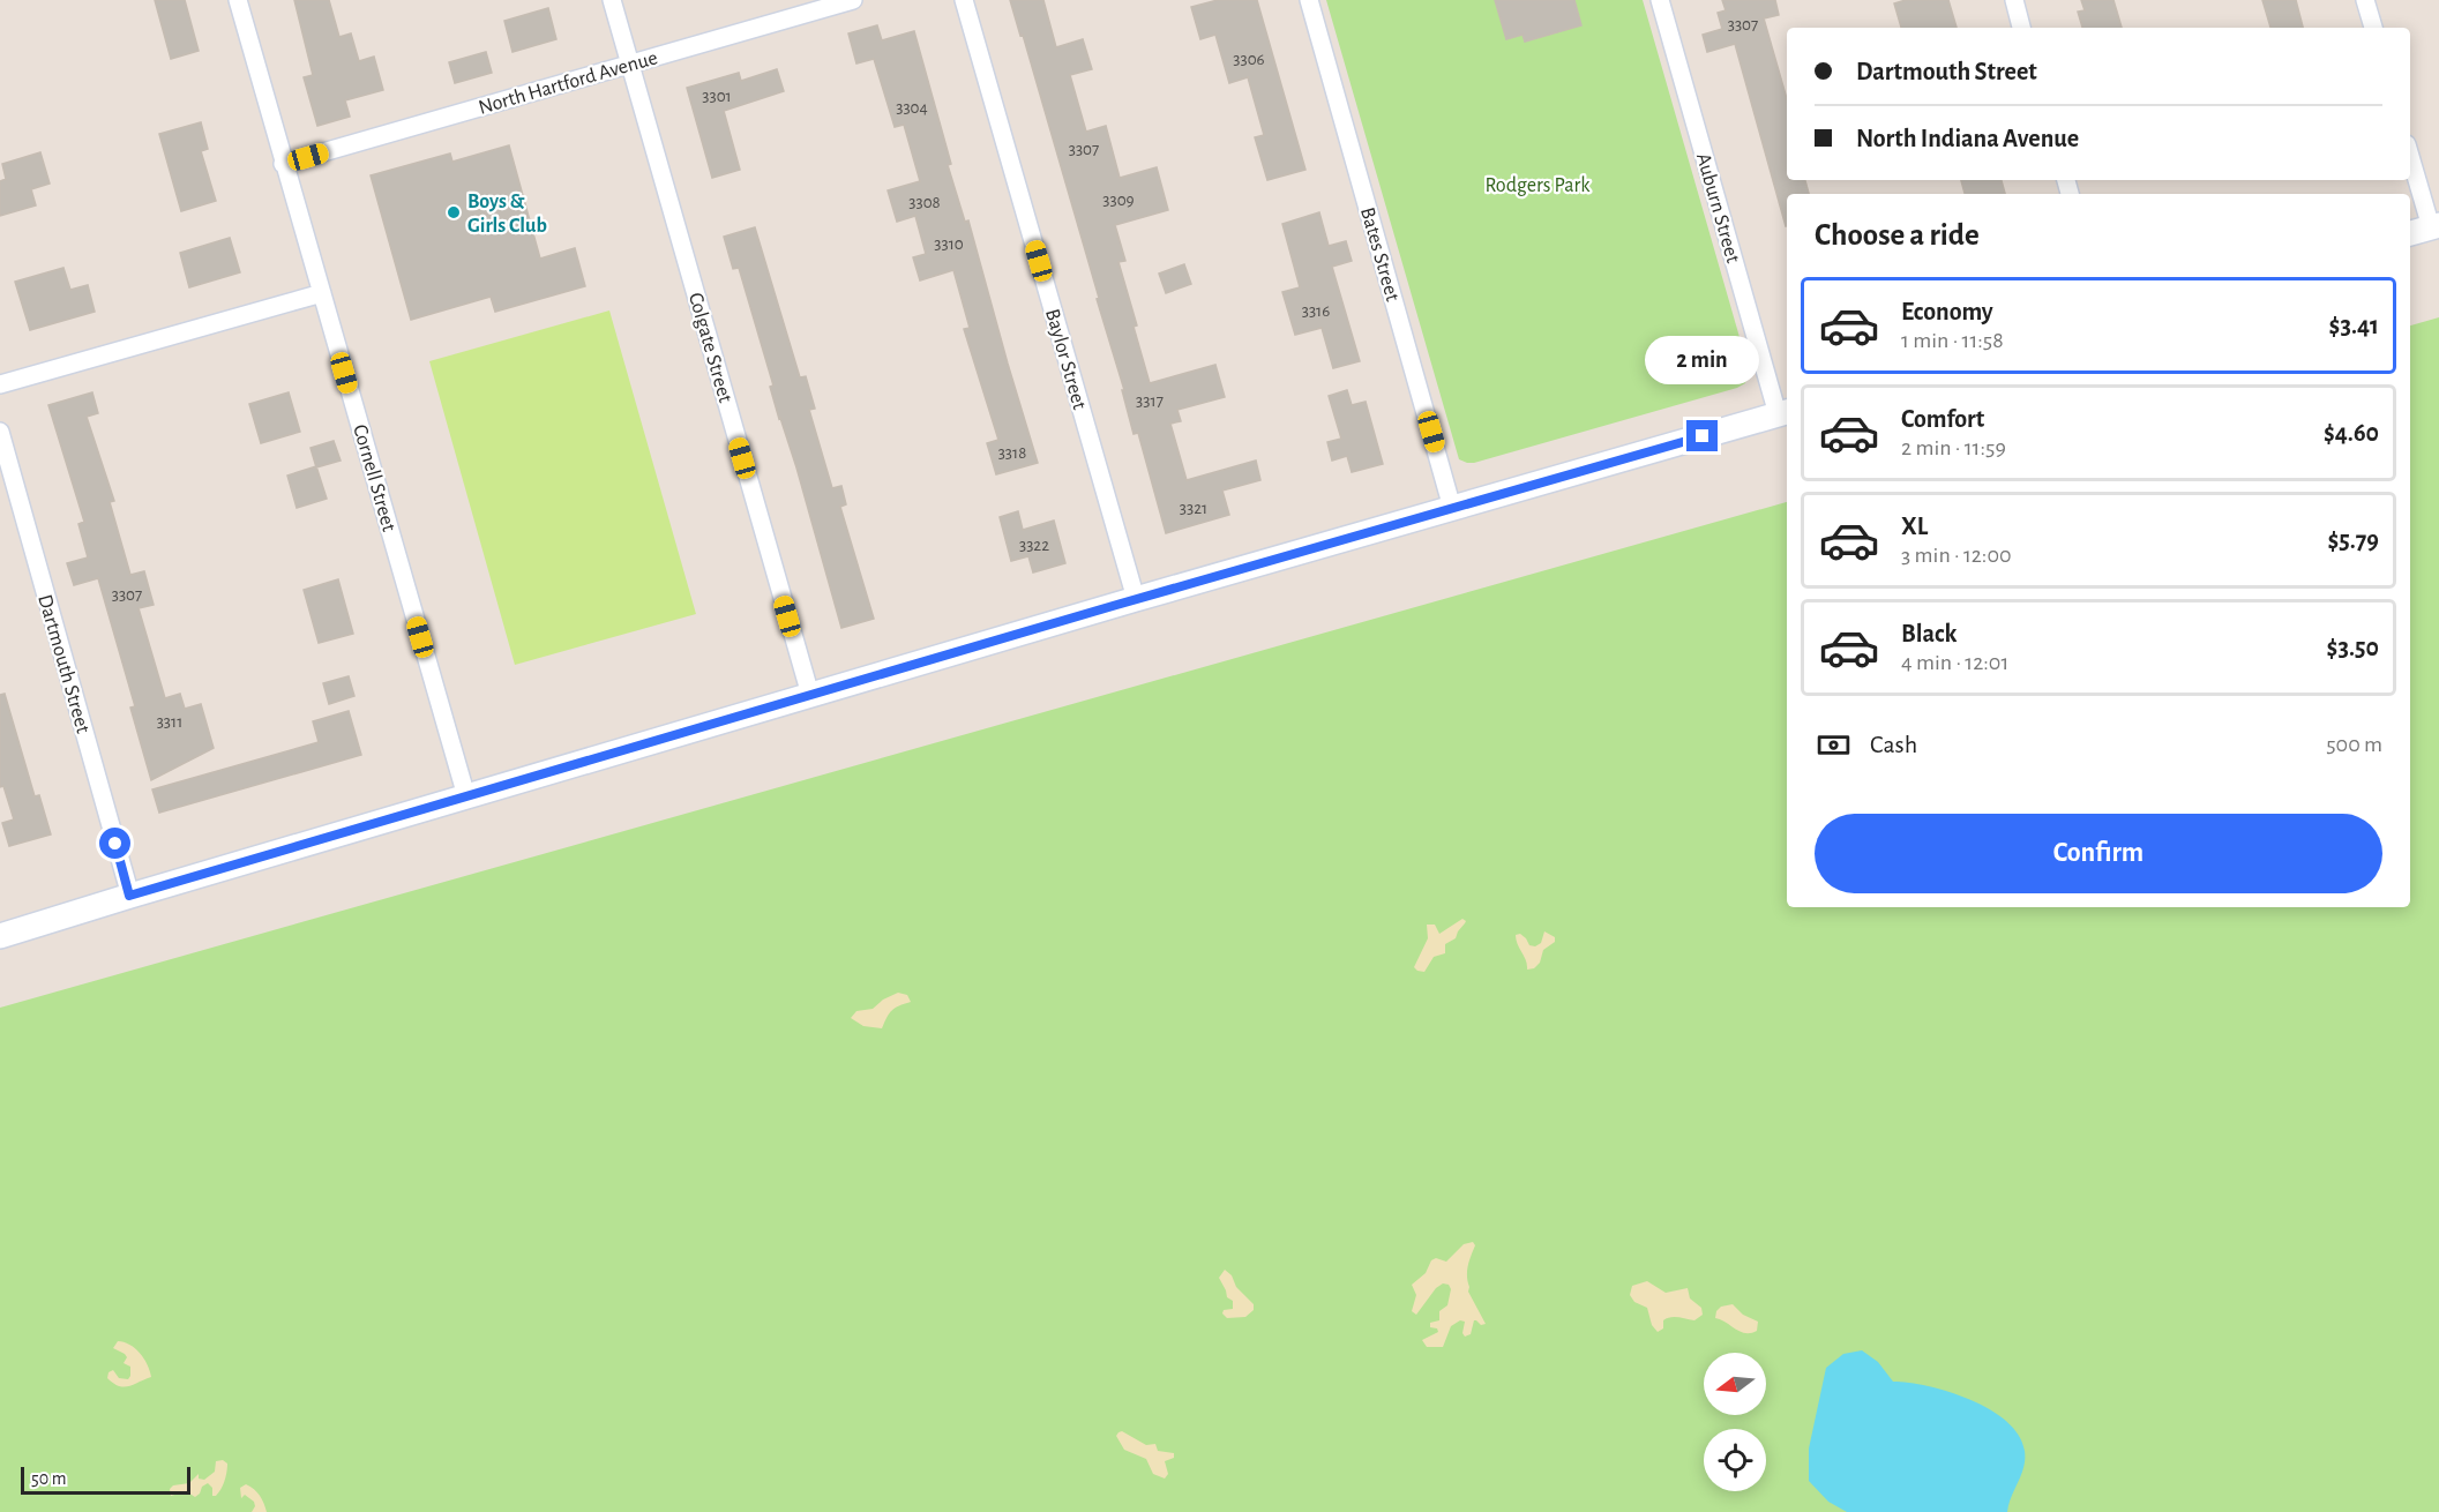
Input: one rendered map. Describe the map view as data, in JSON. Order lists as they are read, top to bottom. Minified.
{"streets":{"street":["North Hartford Avenue","Auburn Street","Bates Street","Colgate Street","Baylor Street","Cornell Street","Dartmouth Street"]},"crossings":[["North Hartford Avenue","Colgate Street"],["North Hartford Avenue","Cornell Street"]],"parks":["Rodgers Park"],"places":["Boys & Girls Club"],"house_numbers":["3307","3306","3301","3304","3307","3309","3308","3310","3316","3317","3318","3321","3322","3307","3311"],"scale_bar":"50 m","north":"left","page":{"banner":["Dartmouth Street","North Indiana Avenue"],"heading":"Choose a ride","list":[{"name":"Economy","note":"1 min · 11:58","value":"$3.41"},{"name":"Comfort","note":"2 min · 11:59","value":"$4.60"},{"name":"XL","note":"3 min · 12:00","value":"$5.79"},{"name":"Black","note":"4 min · 12:01","value":"$3.50"}],"bubble":"2 min","pay":["Cash","500 m"],"buttons":"Confirm","scale":"50 m"}}
